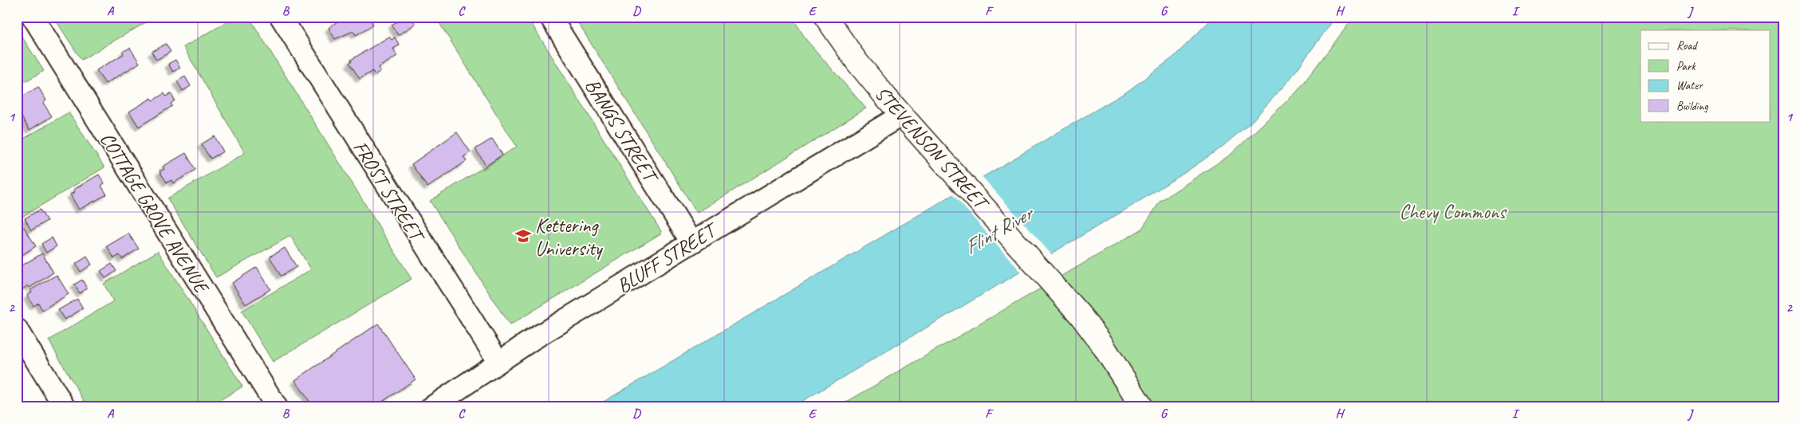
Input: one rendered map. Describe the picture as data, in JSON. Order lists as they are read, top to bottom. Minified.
{"streets":{"street":["BANGS STREET","STEVENSON STREET","FROST STREET","COTTAGE GROVE AVENUE","BLUFF STREET"]},"crossings":[["BANGS STREET","BLUFF STREET"],["STEVENSON STREET","BLUFF STREET"],["FROST STREET","BLUFF STREET"]],"water":["Flint River"],"parks":["Chevy Commons"],"places":{"school or university":["Kettering University"]},"legend":["Road","Park","Water","Building"],"grid":{"columns":["A","B","C","D","E","F","G","H","I","J"],"rows":["1","2"]}}
